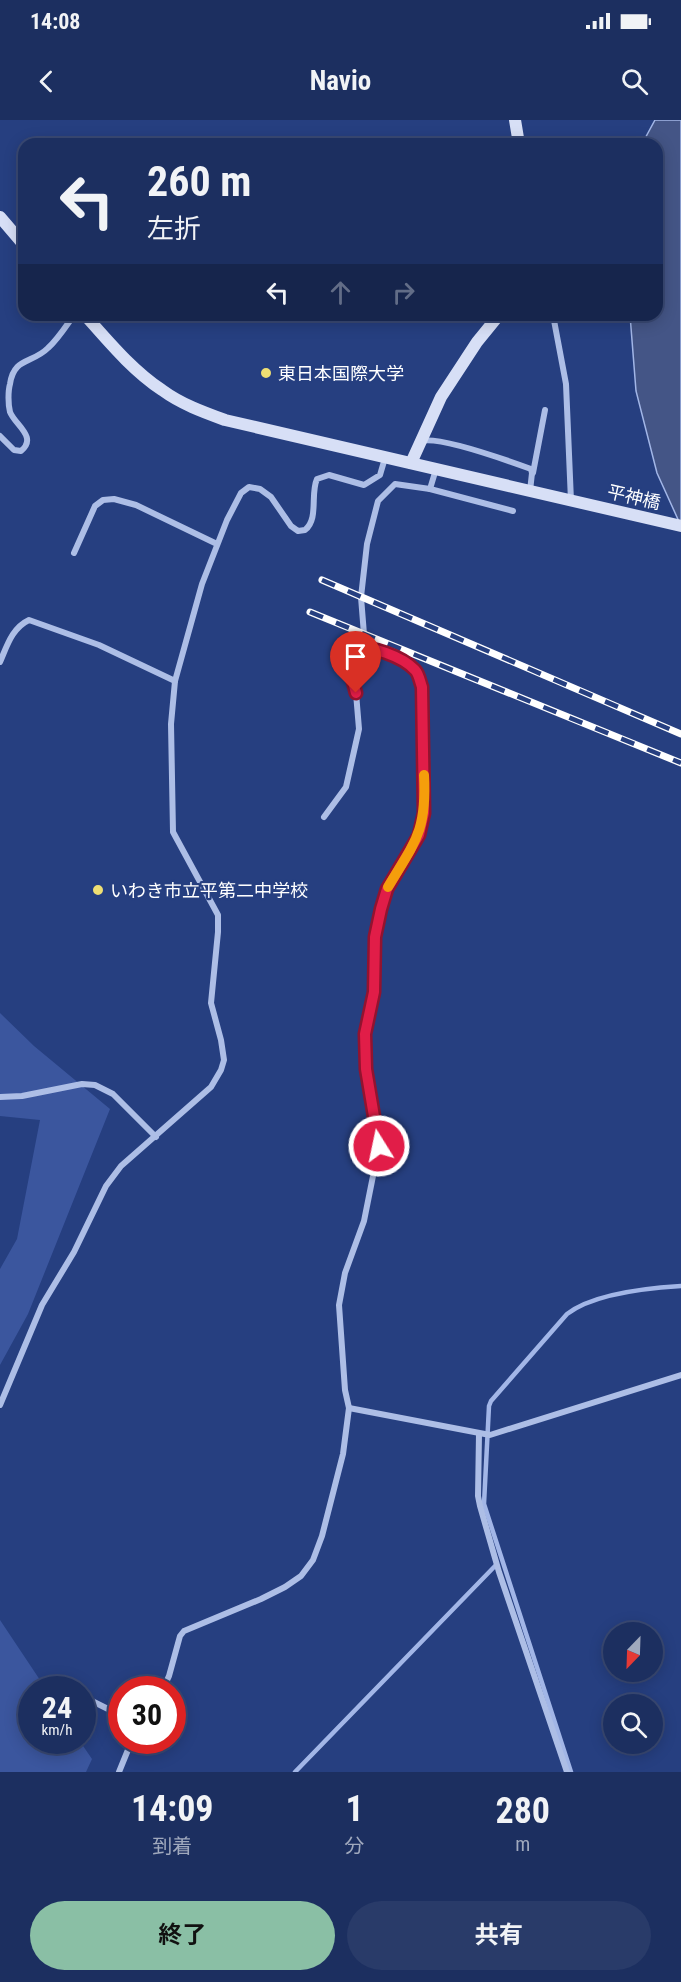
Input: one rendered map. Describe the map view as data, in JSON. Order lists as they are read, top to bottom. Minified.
{"streets":{"street":["平神橋"]},"places":["東日本国際大学","いわき市立平第二中学校"],"north":"bottom left","page":{"status":"14:08","header":"Navio","turn":["260 m","左折"],"speed":"24 km/h","limit":"30","eta":["14:09","到着","1","分","280","m"],"buttons":["終了","共有"]}}
